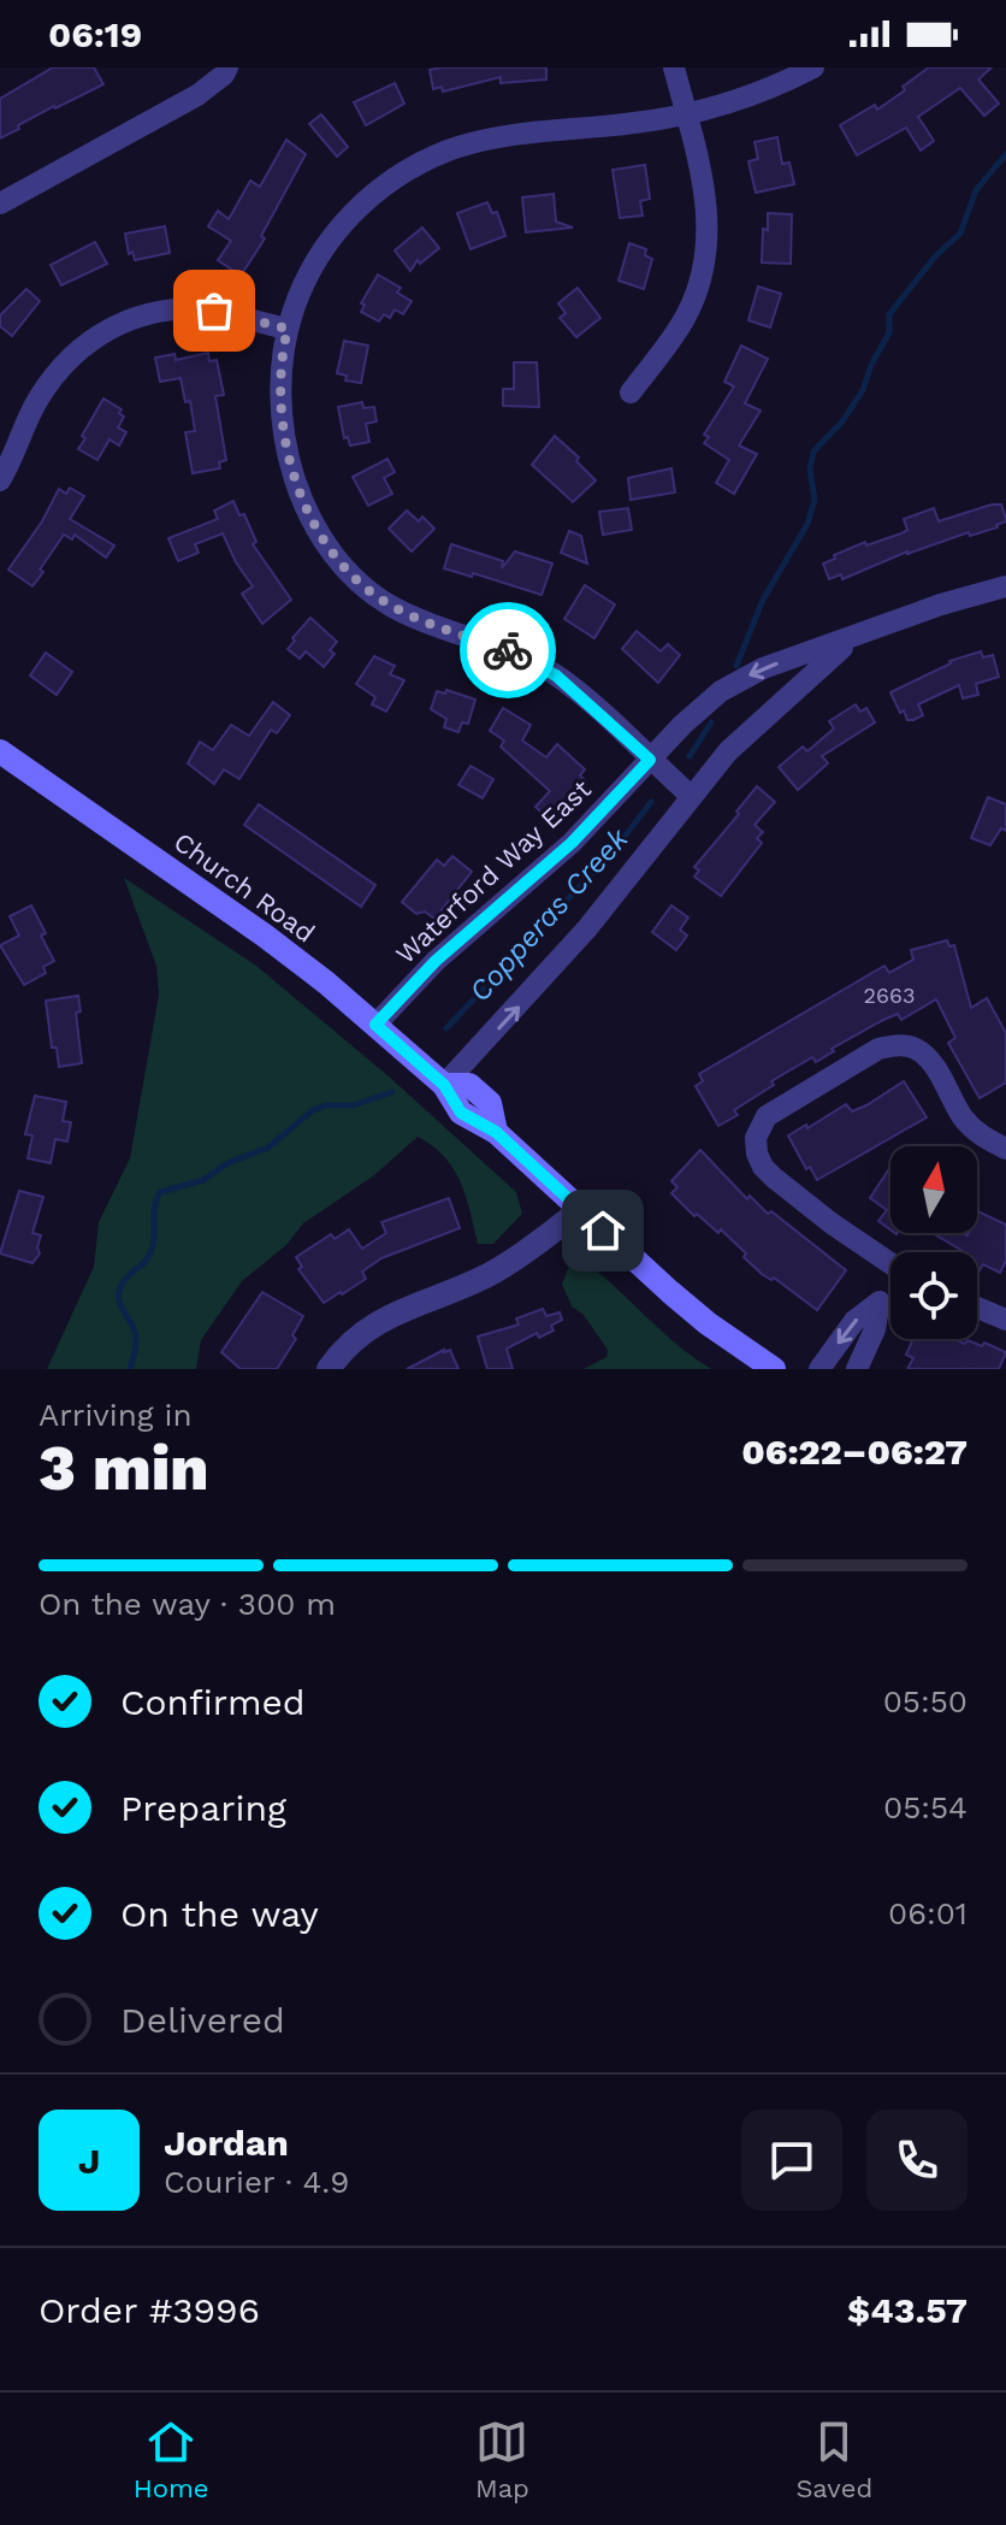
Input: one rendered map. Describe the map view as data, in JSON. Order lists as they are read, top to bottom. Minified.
{"streets":{"main road":["Church Road"],"street":["Waterford Way East"]},"crossings":[["Waterford Way East","Church Road"]],"water":["Copperas Creek"],"house_numbers":["2663"],"north":"top","page":{"status":"06:19","heading":["3 min","Arriving in","06:22–06:27"],"panel":["Jordan","Courier · 4.9","Order #3996","$43.57"],"bar":"On the way · 300 m","list":[["Confirmed","05:50"],["Preparing","05:54"],["On the way","06:01"],"Delivered"],"round":"J","tabs":["Home","Map","Saved"]}}
